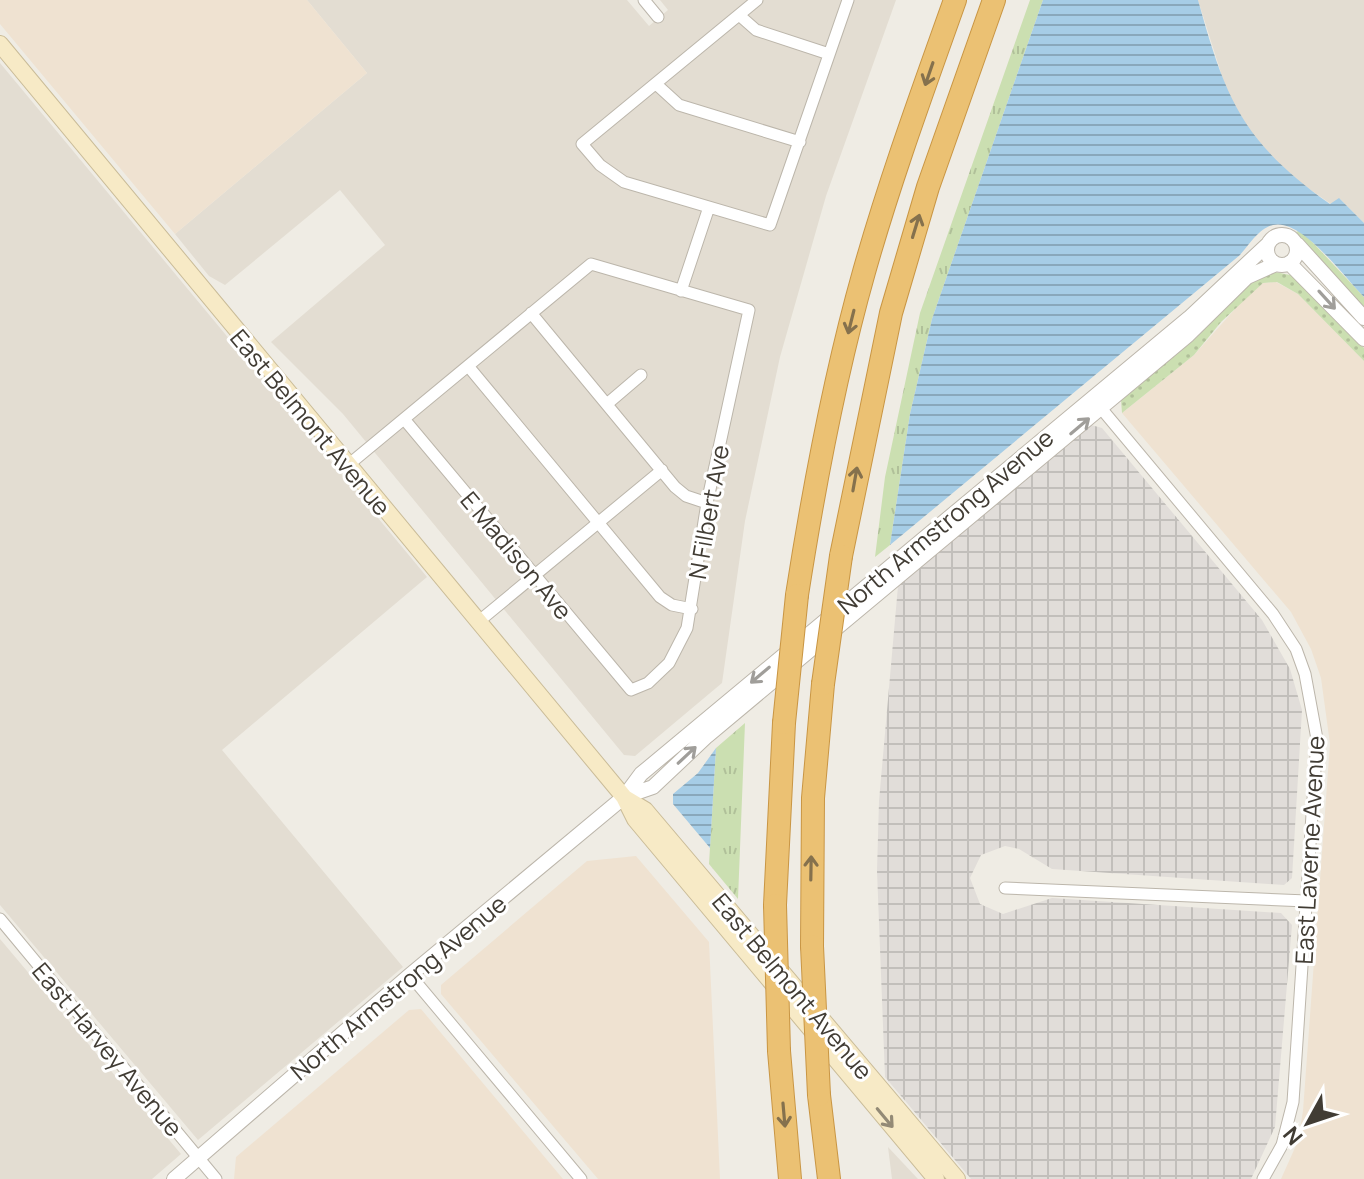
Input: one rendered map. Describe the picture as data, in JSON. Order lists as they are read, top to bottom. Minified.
{"streets":{"main road":["East Belmont Avenue"],"street":["N Filbert Ave","North Armstrong Avenue","E Madison Ave","East Laverne Avenue","East Harvey Avenue"]},"crossings":[["East Belmont Avenue","North Armstrong Avenue"],["N Filbert Ave","E Madison Ave"],["North Armstrong Avenue","East Laverne Avenue"],["North Armstrong Avenue","East Harvey Avenue"]],"north":"bottom left"}
